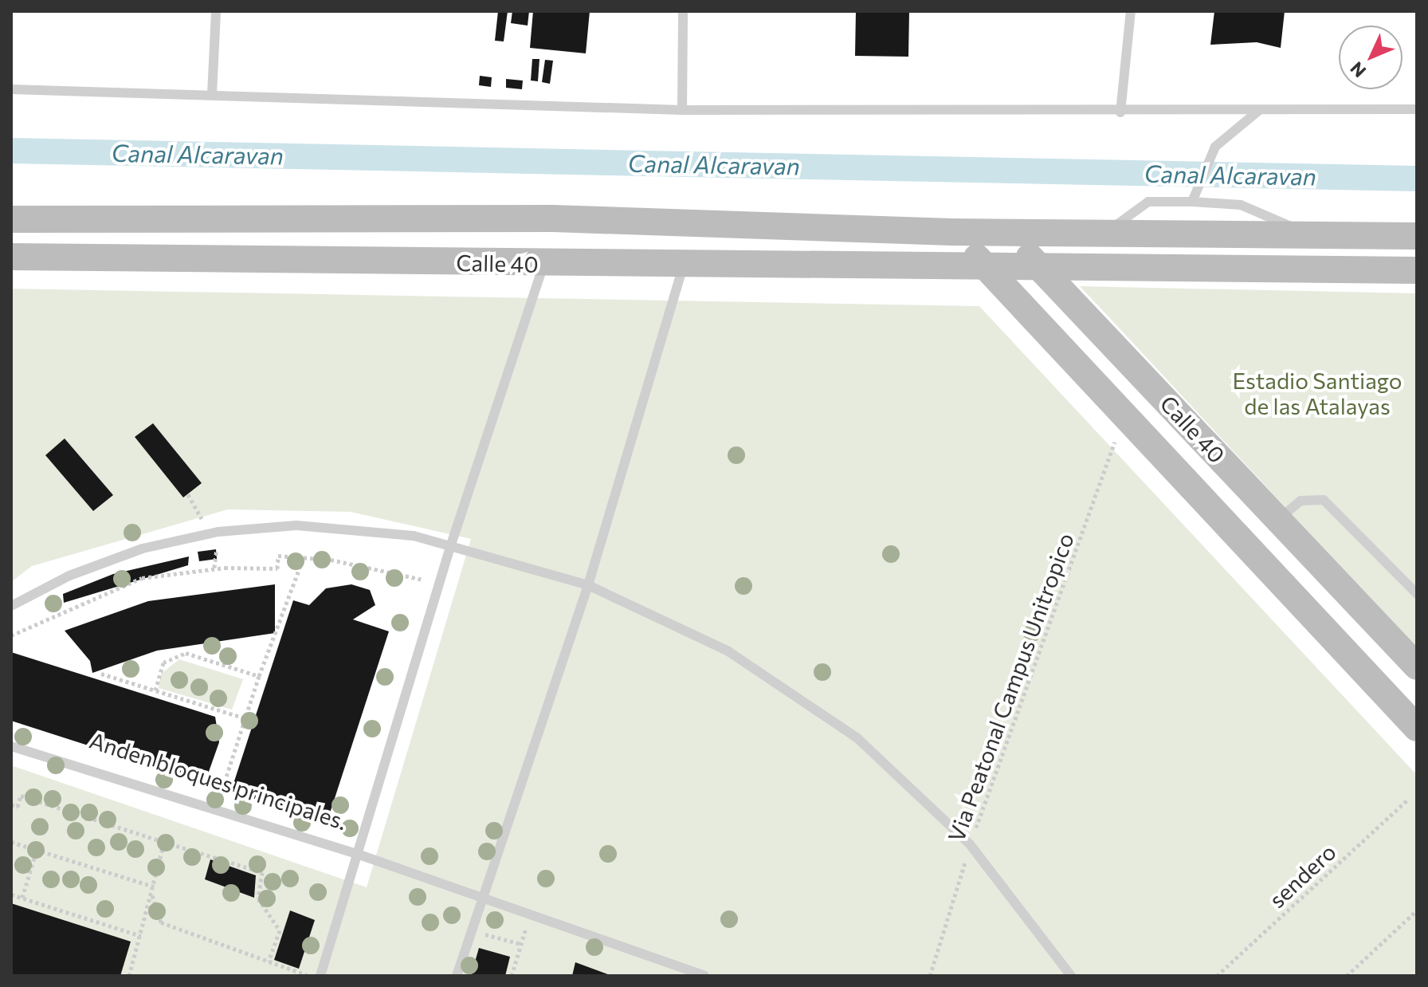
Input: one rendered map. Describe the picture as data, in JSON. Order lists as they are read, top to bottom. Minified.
{"streets":{"main road":["Calle 40"],"path":["Via Peatonal Campus Unitropico","Anden bloques principales.","sendero"]},"crossings":[["Calle 40","Via Peatonal Campus Unitropico"]],"water":["Canal Alcaravan"],"parks":["Estadio Santiago de las Atalayas"],"north":"bottom left"}
